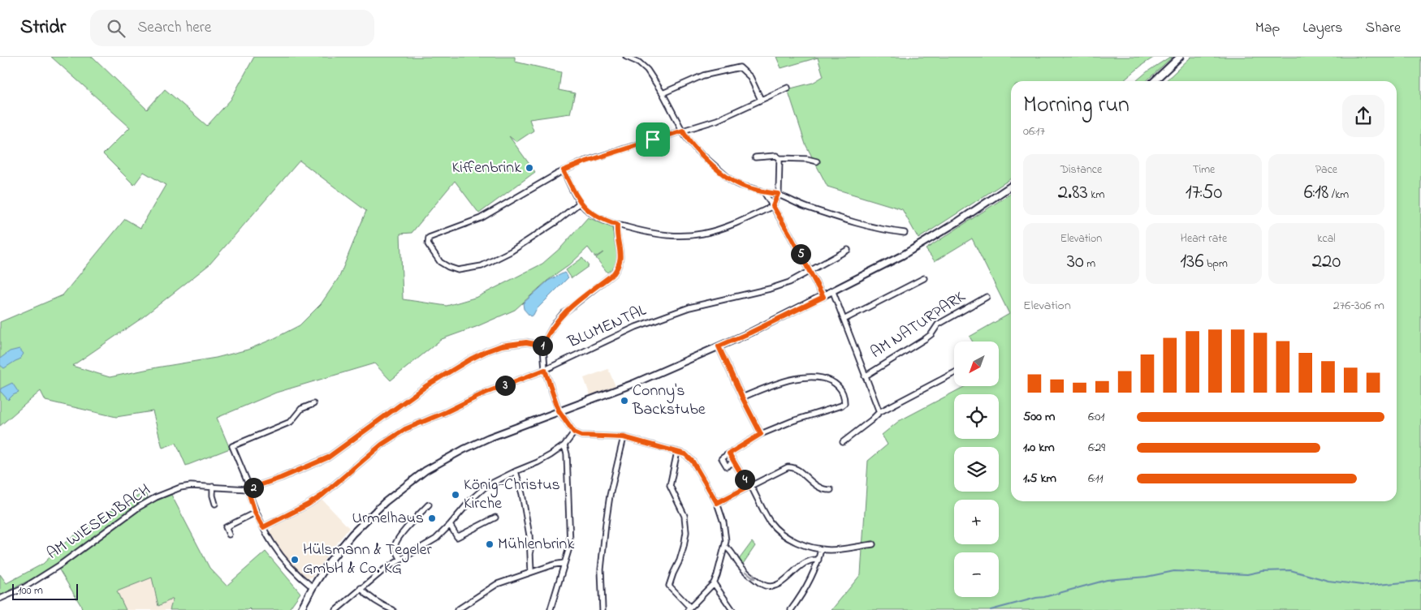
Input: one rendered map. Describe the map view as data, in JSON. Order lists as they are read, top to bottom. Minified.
{"streets":{"street":["AM NATURPARK","BLUMENTAL","AM WIESENBACH"]},"places":["Kiffenbrink","Conny's Backstube","König-Christus Kirche","Urmelhaus","Mühlenbrink","Hülsmann & Tegeler GmbH & Co. KG"],"scale_bar":"100 m","north":"bottom left","page":{"header":"Stridr","search":"Search here","nav":["Map","Layers","Share"],"heading":["Morning run","06:17"],"stats":[["Distance","2.83 km"],["Time","17:50"],["Pace","6:18 /km"],["Elevation","30 m"],["Heart rate","136 bpm"],["kcal","220"]],"pins":["5","1","3","4","2"],"chart":["Elevation","276–306 m"],"map_buttons":["+","−"],"list":[{"name":"500 m","note":"6:01"},{"name":"1.0 km","note":"6:29"},{"name":"1.5 km","note":"6:11"}],"scale":"100 m"}}
